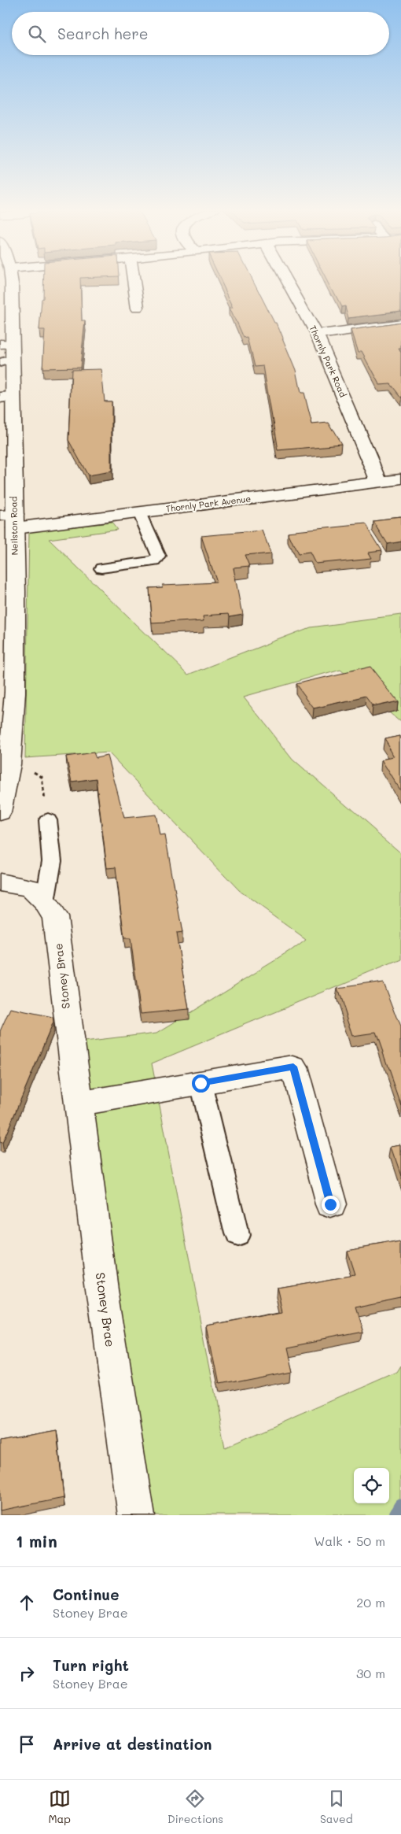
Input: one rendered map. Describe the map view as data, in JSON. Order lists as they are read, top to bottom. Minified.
{"streets":{"street":["Thornly Park Road","Thornly Park Avenue","Neilston Road","Stoney Brae"]},"crossings":[["Thornly Park Road","Thornly Park Avenue"],["Thornly Park Avenue","Neilston Road"]],"page":{"search":"Search here","heading":["1 min","Walk · 50 m"],"list":[["Continue","Stoney Brae","20 m"],["Turn right","Stoney Brae","30 m"],"Arrive at destination"],"nav":["Map","Directions","Saved"]}}
